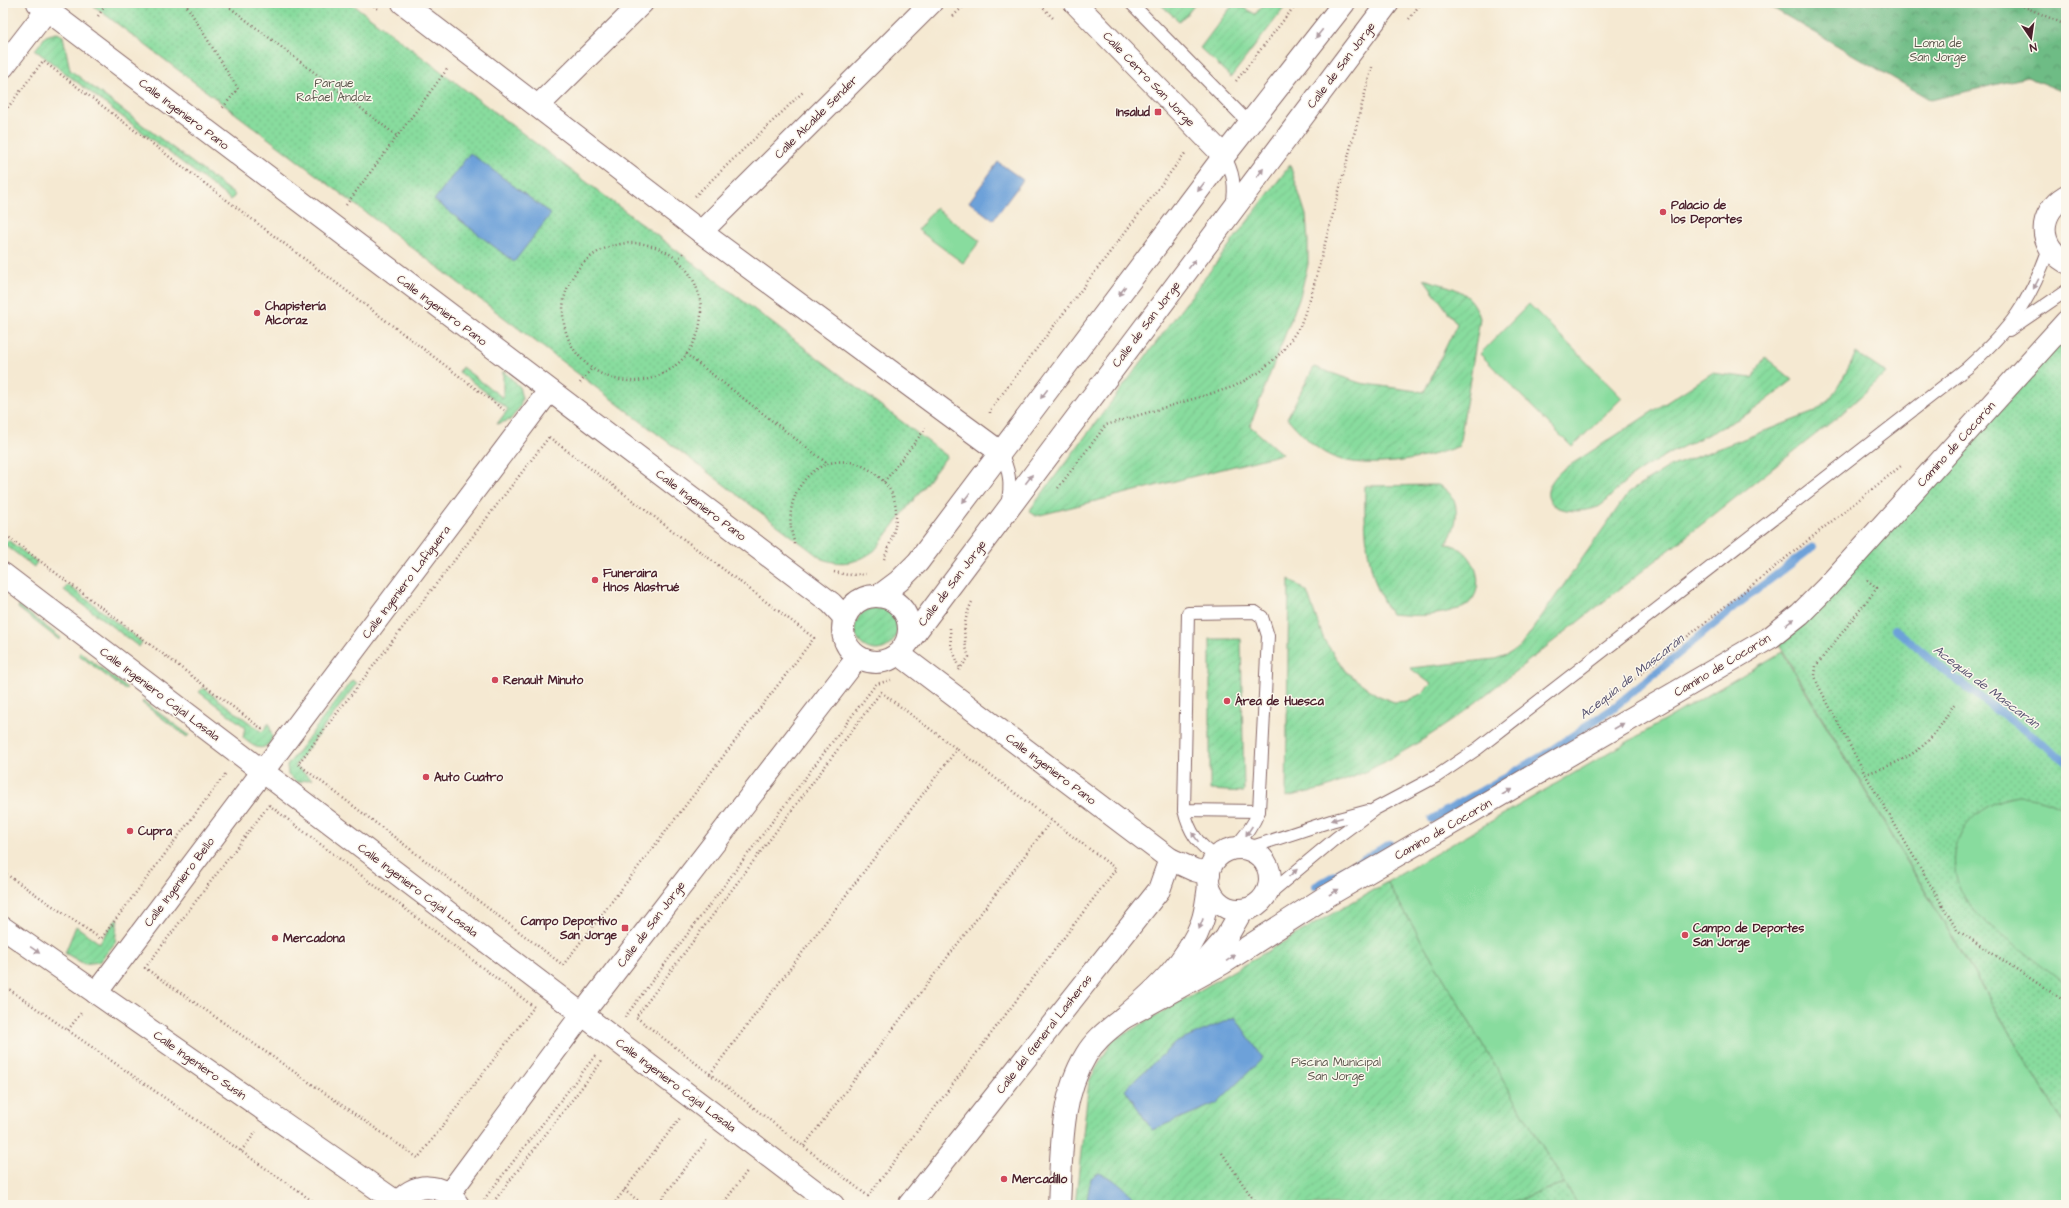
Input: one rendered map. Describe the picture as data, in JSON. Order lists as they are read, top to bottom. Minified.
{"streets":{"street":["Calle de San Jorge","Calle Cerro San Jorge","Calle Ingeniero Pano","Calle Alcalde Sender","Camino de Cocorón","Calle Ingeniero Lafiguera","Calle Ingeniero Cajal Lasala","Calle Ingeniero Bello","Calle del General Lasheras","Calle Ingeniero Susín"]},"crossings":[["Calle de San Jorge","Calle Ingeniero Pano"],["Calle de San Jorge","Calle Ingeniero Cajal Lasala"],["Calle Ingeniero Pano","Camino de Cocorón"],["Calle Ingeniero Pano","Calle Ingeniero Lafiguera"],["Calle Ingeniero Pano","Calle del General Lasheras"],["Calle Ingeniero Lafiguera","Calle Ingeniero Cajal Lasala"],["Calle Ingeniero Lafiguera","Calle Ingeniero Bello"],["Calle Ingeniero Cajal Lasala","Calle Ingeniero Bello"],["Calle Ingeniero Bello","Calle Ingeniero Susín"]],"one_way":["Camino de Cocorón"],"water":["Acequia de Mascarán"],"parks":["Loma de San Jorge","Parque Rafael Andolz","Piscina Municipal San Jorge"],"places":{"transit":["Insalud","Campo Deportivo San Jorge"],"other":["Palacio de los Deportes","Chapistería Alcoraz","Funeraira Hnos Alastrué","Renault Minuto","Área de Huesca","Auto Cuatro","Cupra","Campo de Deportes San Jorge","Mercadona","Mercadillo"]},"north":"bottom"}
